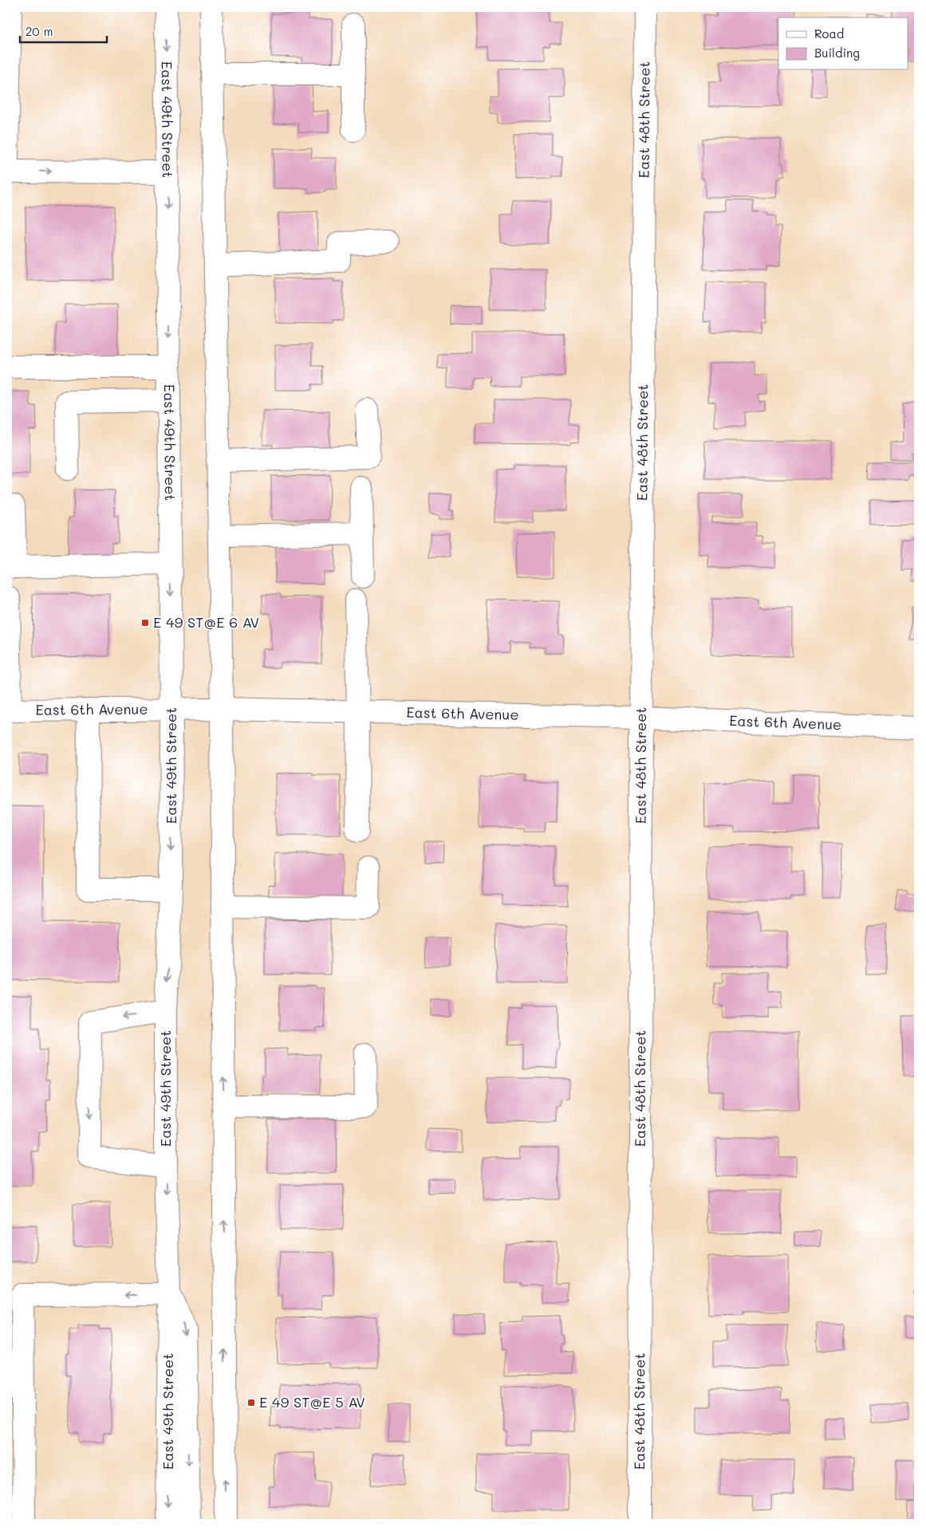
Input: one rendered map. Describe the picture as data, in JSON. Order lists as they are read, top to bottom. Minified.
{"streets":{"main road":["East 49th Street","East 48th Street","East 6th Avenue"]},"crossings":[["East 49th Street","East 6th Avenue"],["East 48th Street","East 6th Avenue"]],"places":{"transit":["E 49 ST@E 6 AV","E 49 ST@E 5 AV"]},"legend":["Road","Building"],"scale_bar":"20 m"}
